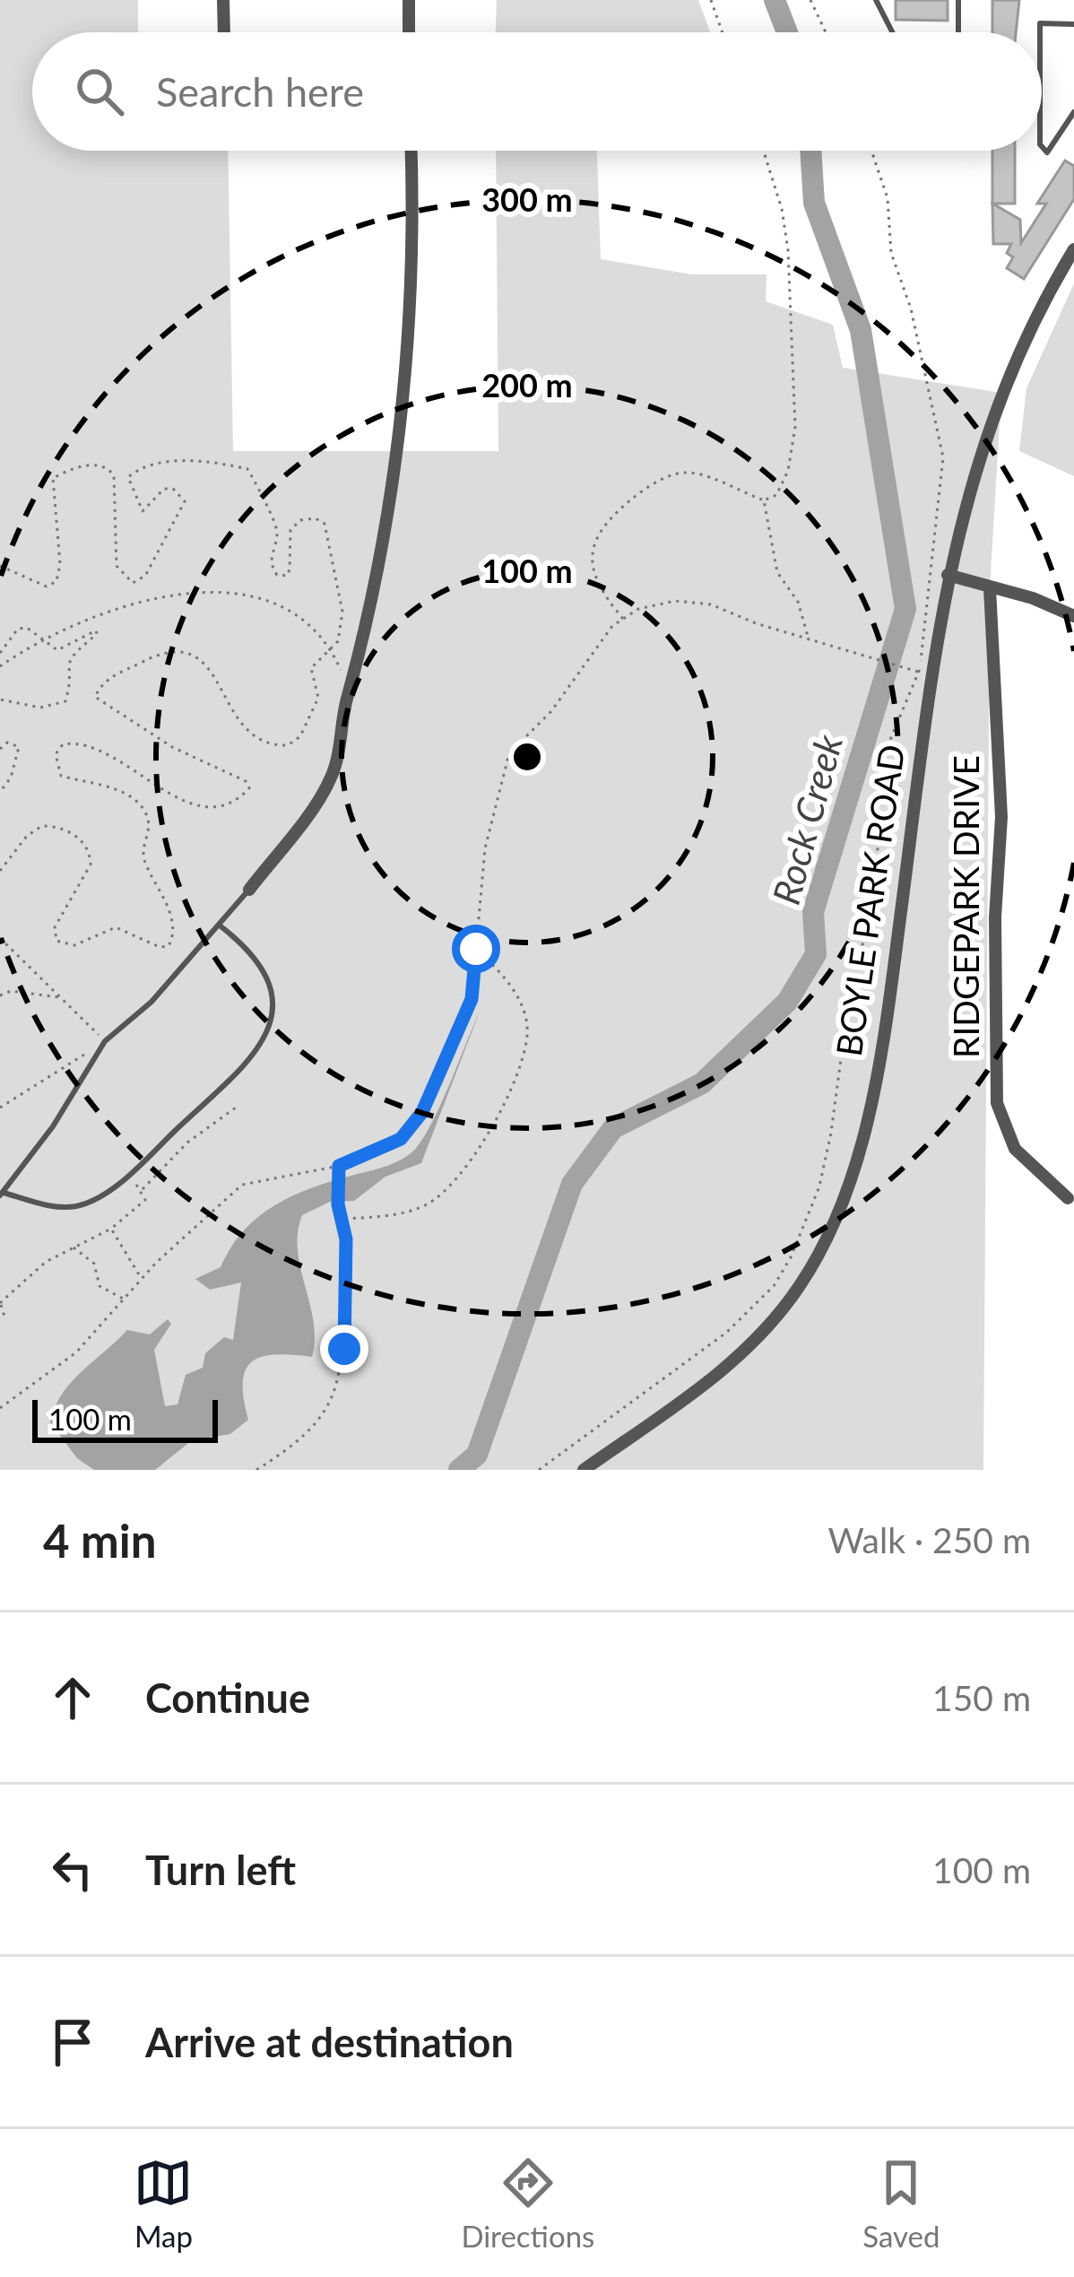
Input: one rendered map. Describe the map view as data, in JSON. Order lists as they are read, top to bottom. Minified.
{"streets":{"street":["BOYLE PARK ROAD","RIDGEPARK DRIVE"]},"water":["Rock Creek"],"scale_bar":"100 m","page":{"search":"Search here","scale":"100 m","heading":["4 min","Walk · 250 m"],"list":[["Continue","150 m"],["Turn left","100 m"],"Arrive at destination"],"nav":["Map","Directions","Saved"]},"rings":["300 m","200 m","100 m"]}
